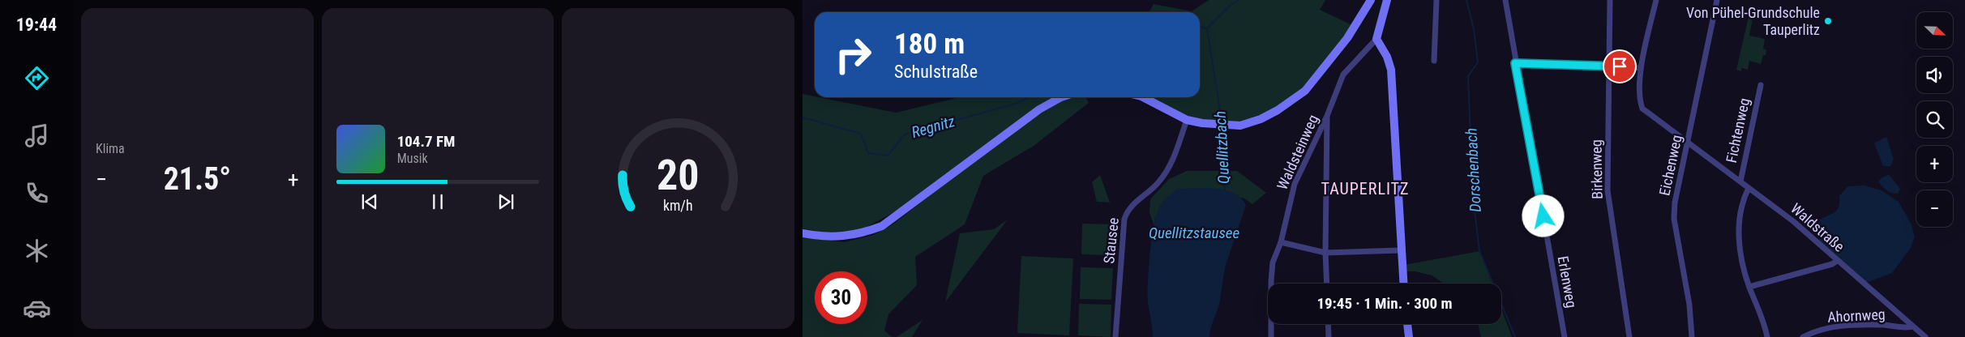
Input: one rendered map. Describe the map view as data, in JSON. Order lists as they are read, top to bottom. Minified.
{"streets":{"street":["Fichtenweg","Waldsteinweg","Eichenweg","Birkenweg","Waldstraße","Stausee","Erlenweg","Ahornweg"]},"crossings":[["Fichtenweg","Waldstraße"],["Eichenweg","Waldstraße"],["Waldstraße","Ahornweg"]],"districts":["TAUPERLITZ"],"water":["Regnitz","Quellitzbach","Dorschenbach","Quellitzstausee"],"places":["Von Pühel-Grundschule Tauperlitz"],"north":"bottom right","page":{"tabs":"19:44","tile":"Klima","map_buttons":["+","−"],"turn":["180 m","Schulstraße"],"song":["104.7 FM","Musik"],"heat":["−","21.5°","+"],"limit":"30","trip":"19:45 · 1 Min. · 300 m","gauge":["20","km/h"]}}
